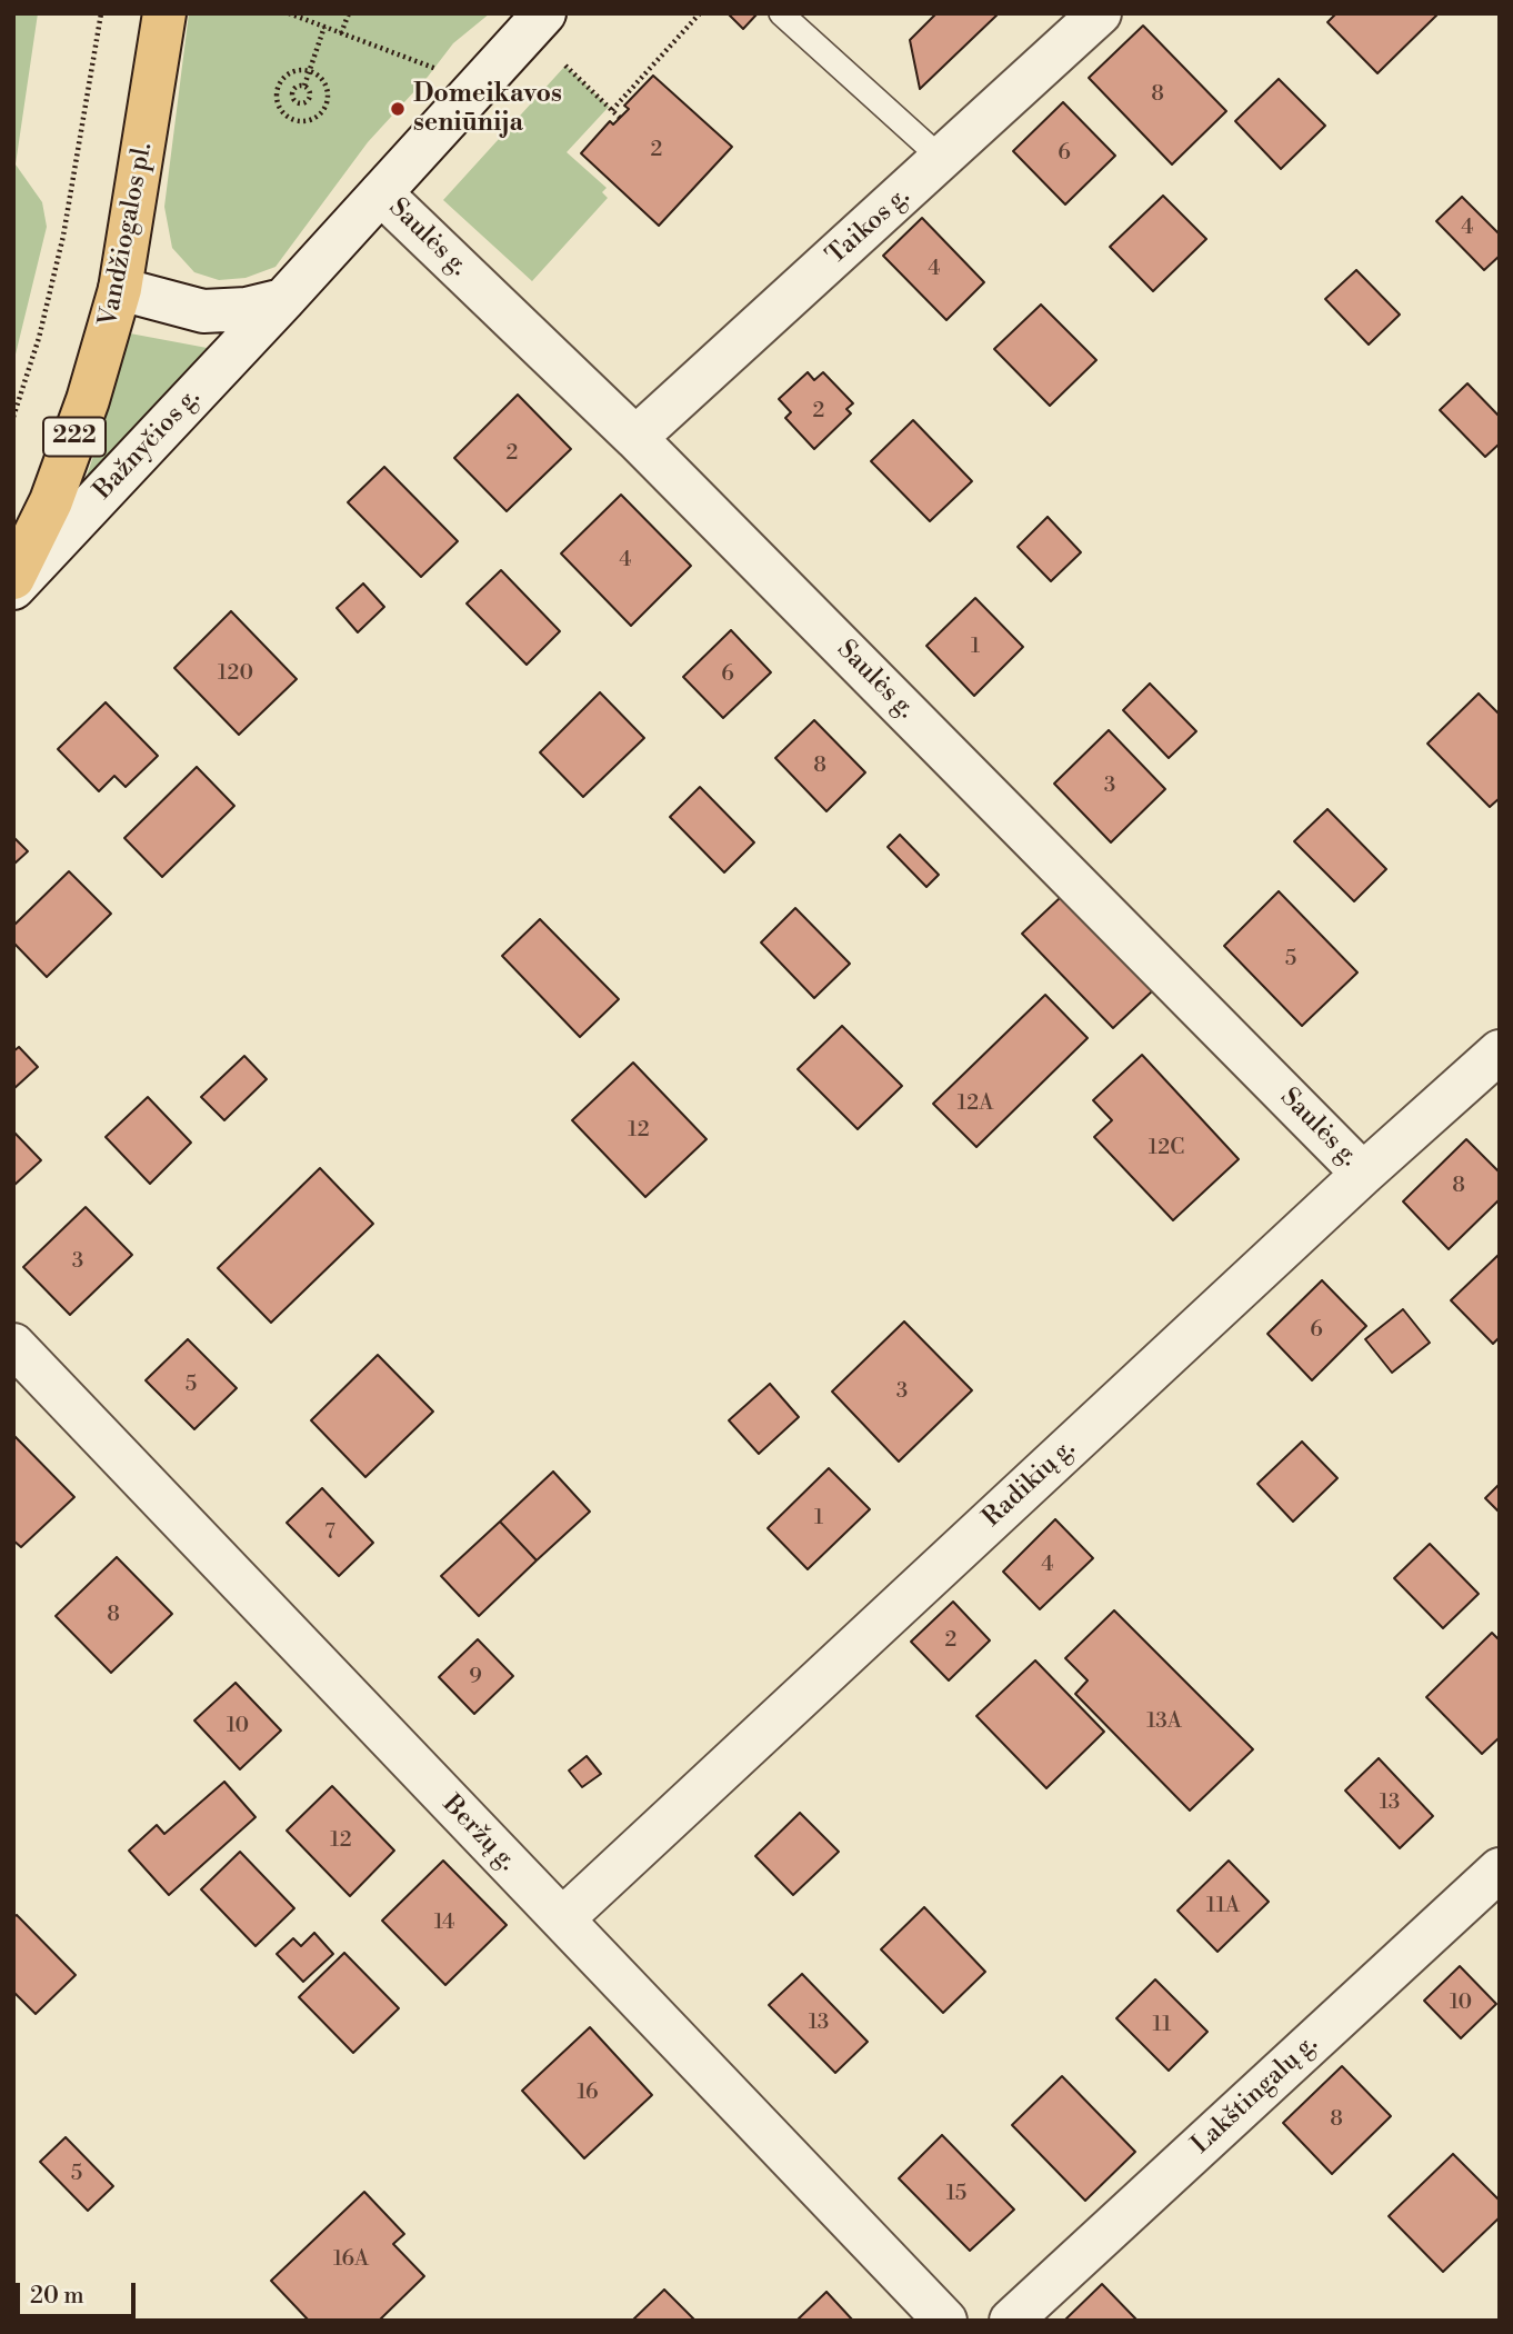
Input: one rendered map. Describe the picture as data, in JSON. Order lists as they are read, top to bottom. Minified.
{"streets":{"main road":["Vandžiogalos pl.","222"],"street":["Taikos g.","Saulės g.","Bažnyčios g.","Radikių g.","Beržų g.","Lakštingalų g."]},"crossings":[["Taikos g.","Saulės g."],["Saulės g.","Bažnyčios g."],["Saulės g.","Radikių g."],["Radikių g.","Beržų g."]],"places":["Domeikavos seniūnija"],"house_numbers":["8","2","6","4","4","2","2","4","1","120","6","8","3","5","12A","12","12C","8","3","6","5","3","1","7","4","8","2","9","13A","10","13","12","11A","14","10","13","11","16","8","5","15","16A"],"scale_bar":"20 m"}
